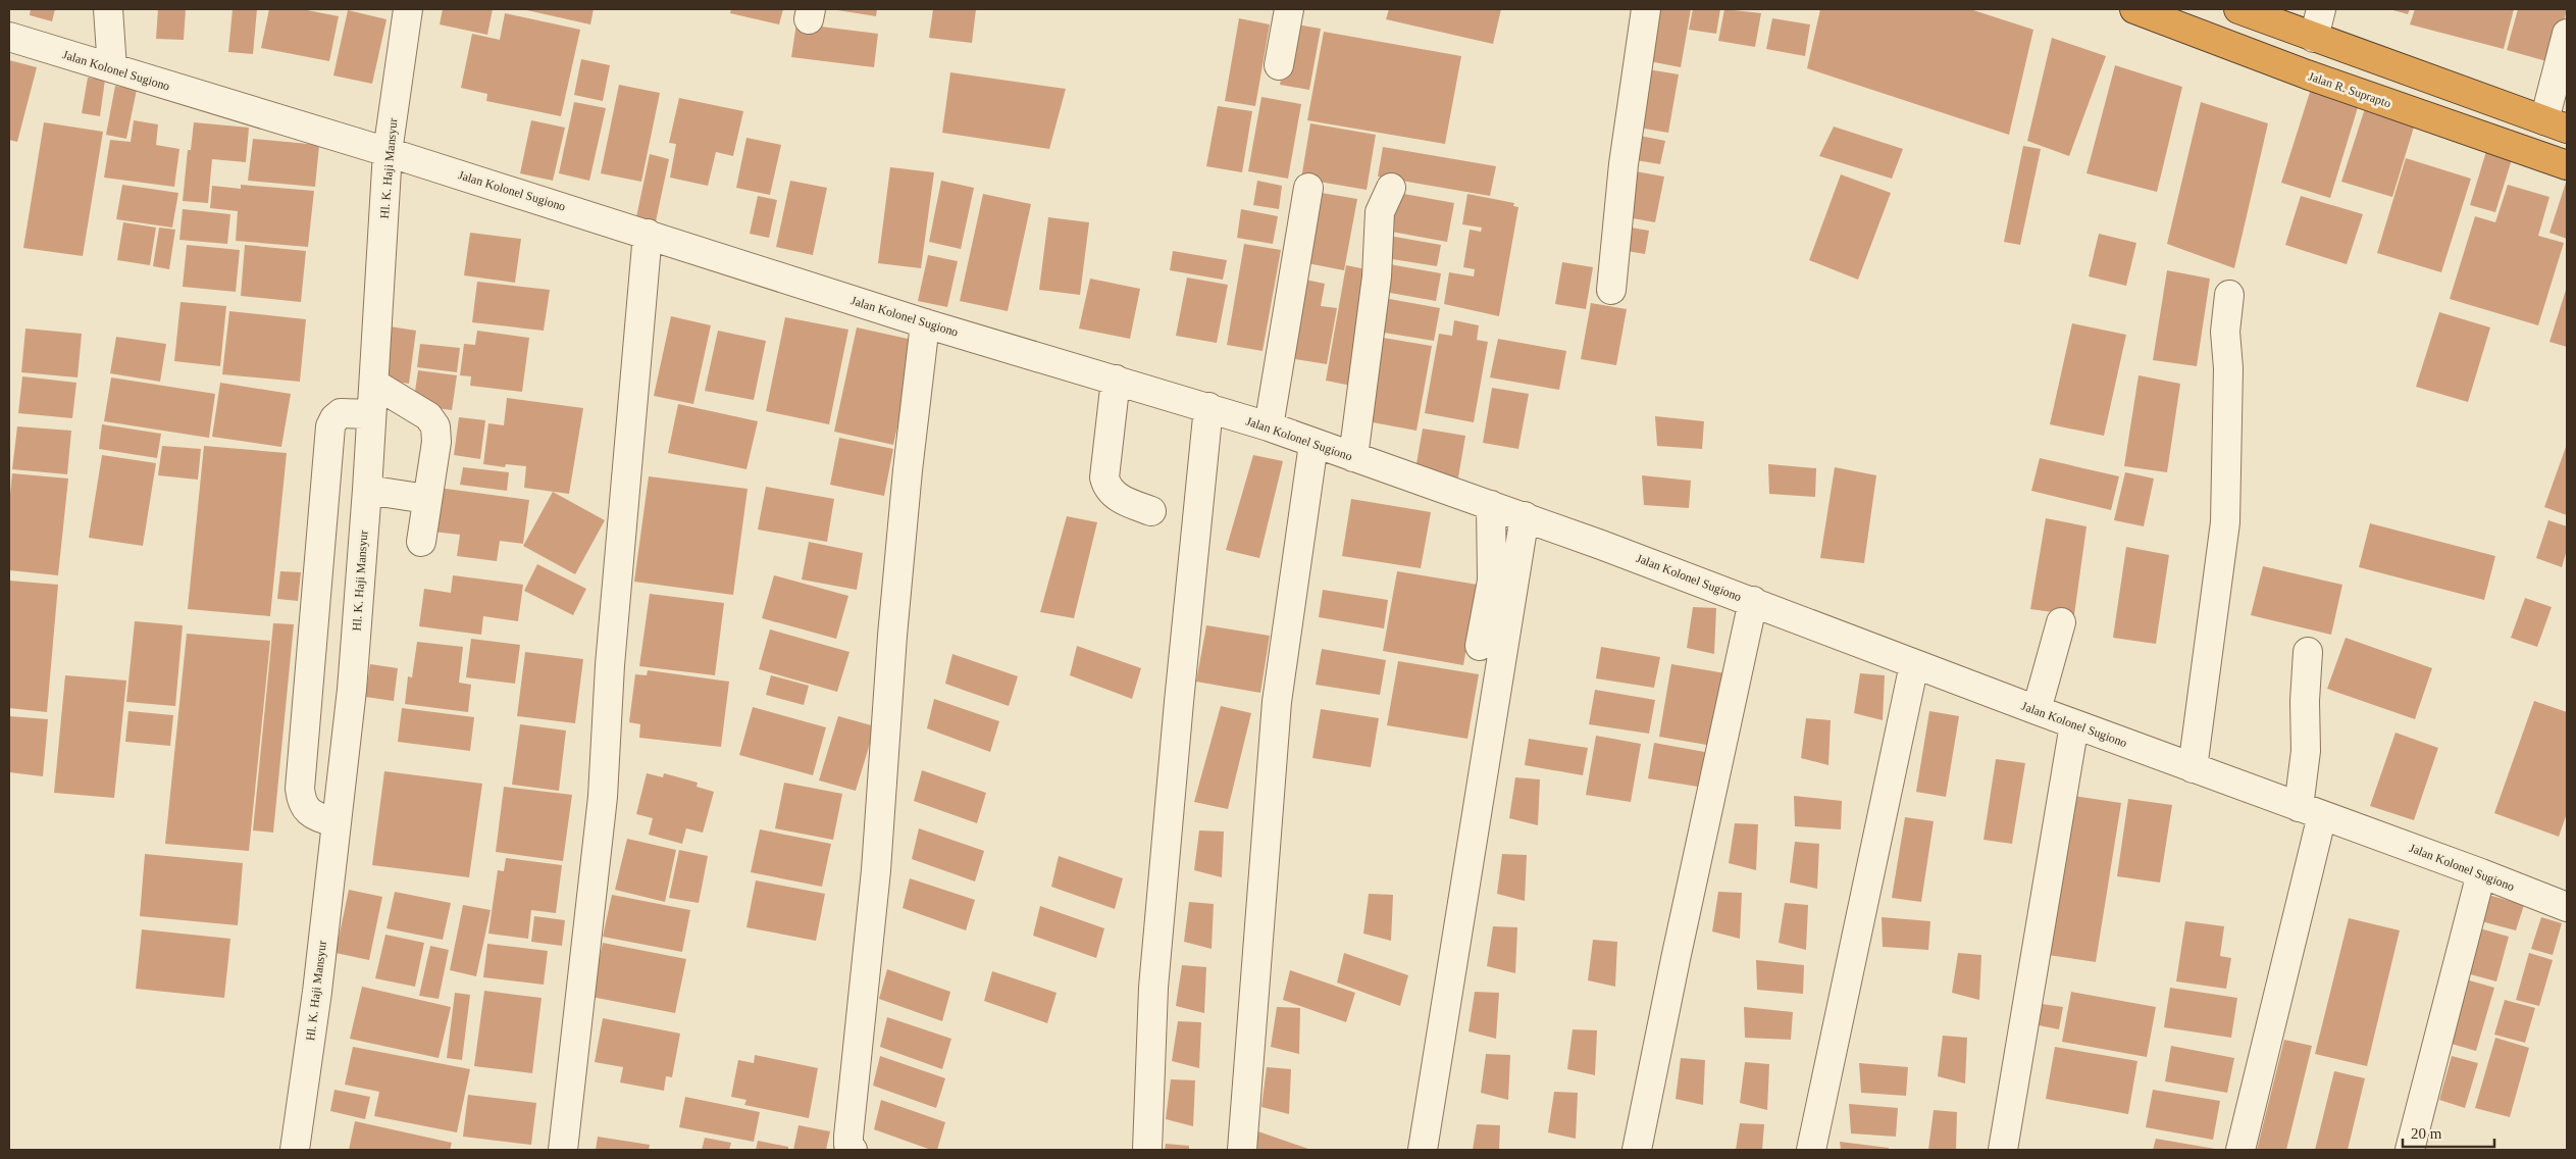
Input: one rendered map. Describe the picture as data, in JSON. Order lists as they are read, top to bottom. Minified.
{"streets":{"highway":["Jalan R. Suprapto"],"street":["Jalan Kolonel Sugiono","Hl. K. Haji Mansyur"]},"crossings":[["Jalan Kolonel Sugiono","Hl. K. Haji Mansyur"]],"scale_bar":"20 m"}
